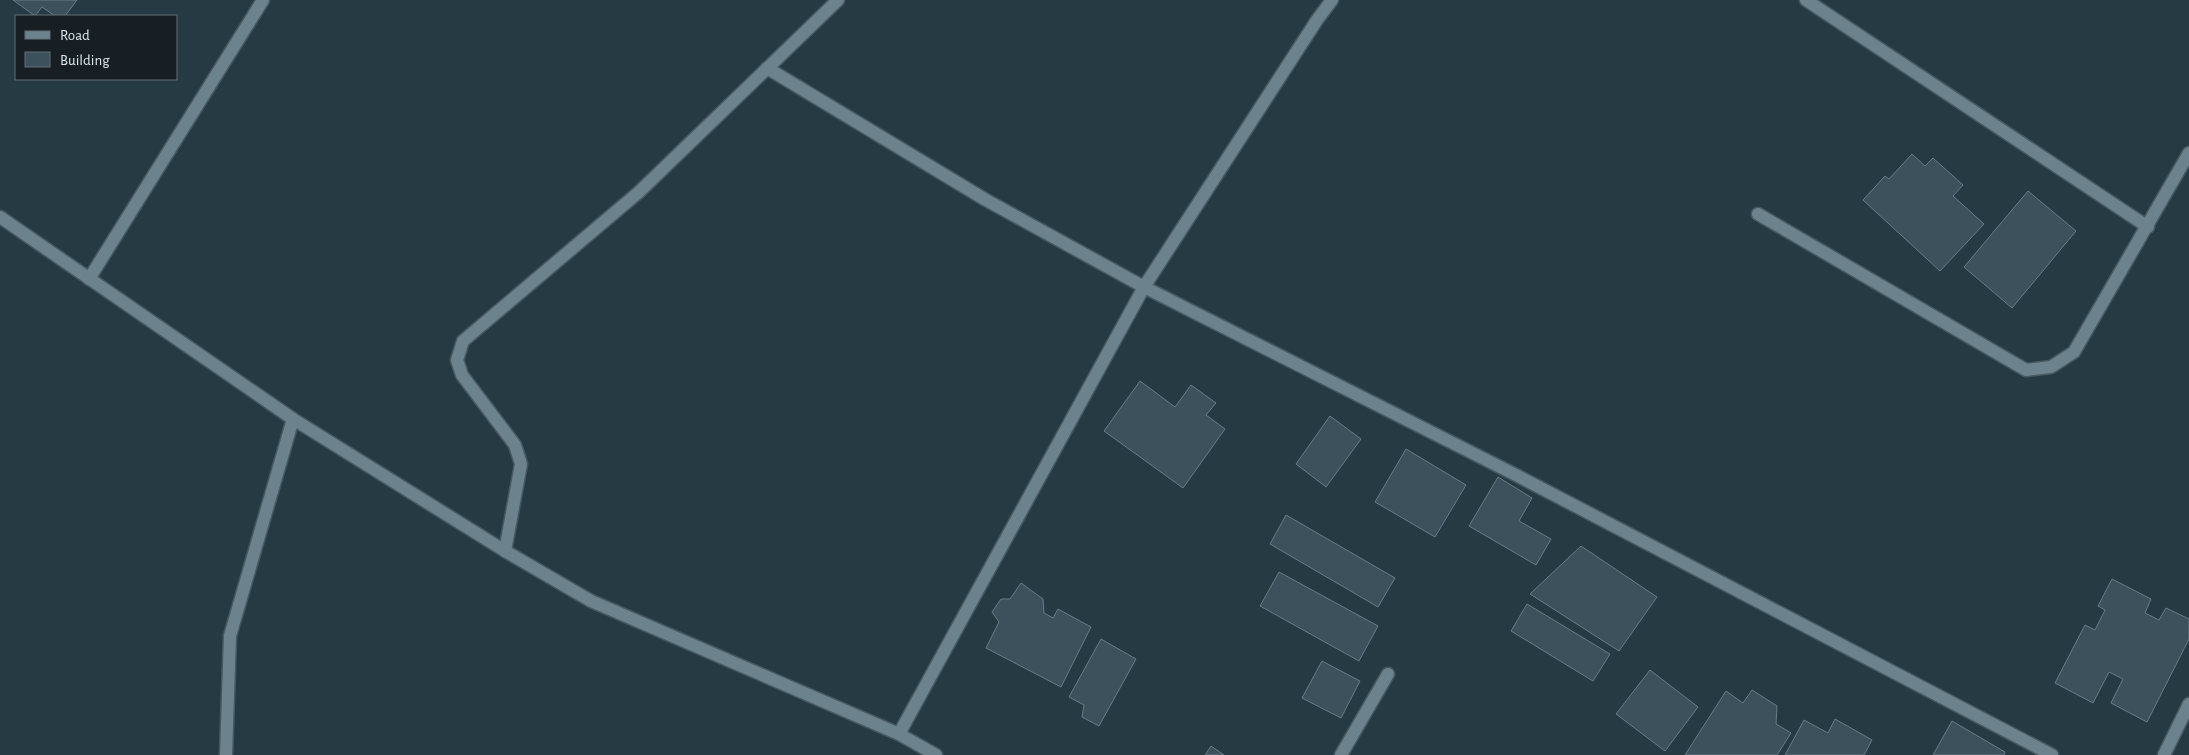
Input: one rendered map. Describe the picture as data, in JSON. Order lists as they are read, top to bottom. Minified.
{"legend":["Road","Building"]}
